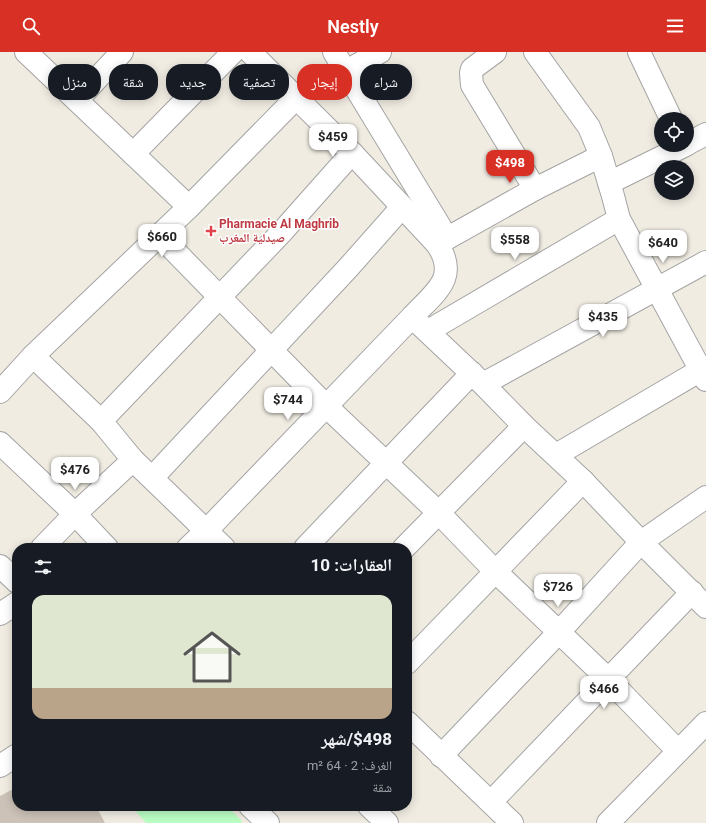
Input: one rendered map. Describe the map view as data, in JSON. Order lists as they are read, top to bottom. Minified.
{"places":{"health":["Pharmacie Al Maghrib صيدلية المغرب"]},"page":{"header":"Nestly","chip":["شراء","إيجار","تصفية","جديد","شقة","منزل"],"price":["$459","$498","$660","$558","$640","$435","$744","$476","$726","$466"],"heading":"العقارات: 10","list":[{"name":"$498/شهر","note":"الغرف: 2 · 64 m² · شقة"}]}}
